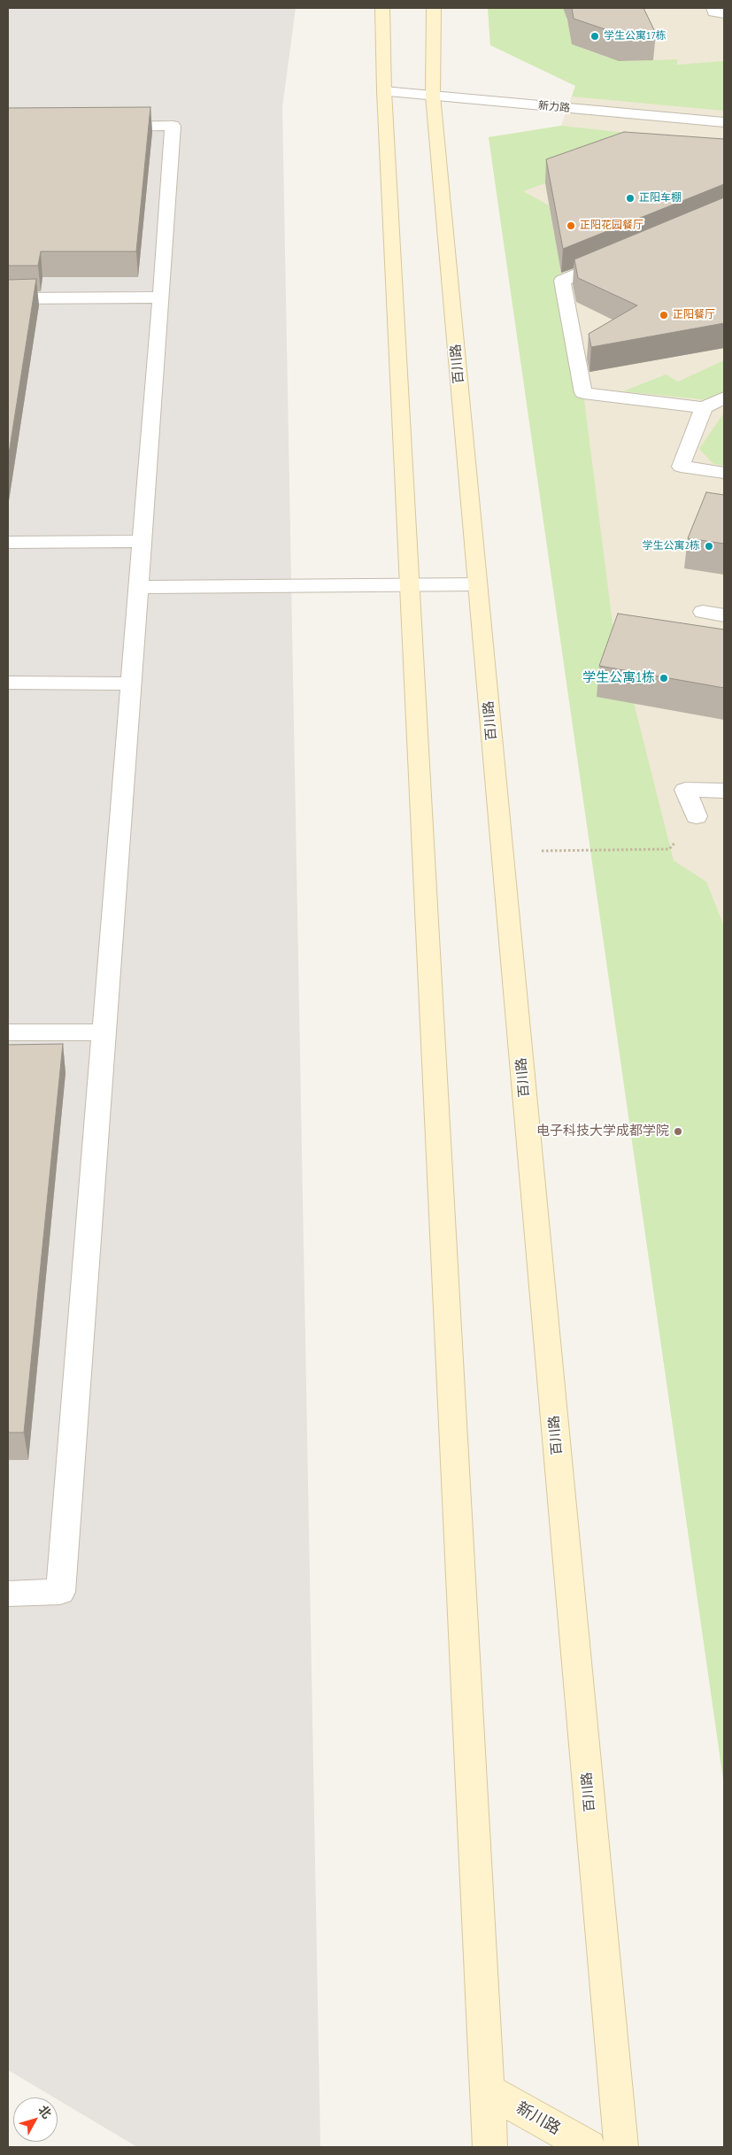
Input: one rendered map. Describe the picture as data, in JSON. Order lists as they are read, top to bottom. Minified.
{"streets":{"street":["新力路","百川路","新川路"]},"crossings":[["新力路","百川路"]],"places":["学生公寓17栋","正阳车棚","正阳花园餐厅","正阳餐厅","学生公寓2栋","学生公寓1栋","电子科技大学成都学院"],"north":"top right"}
